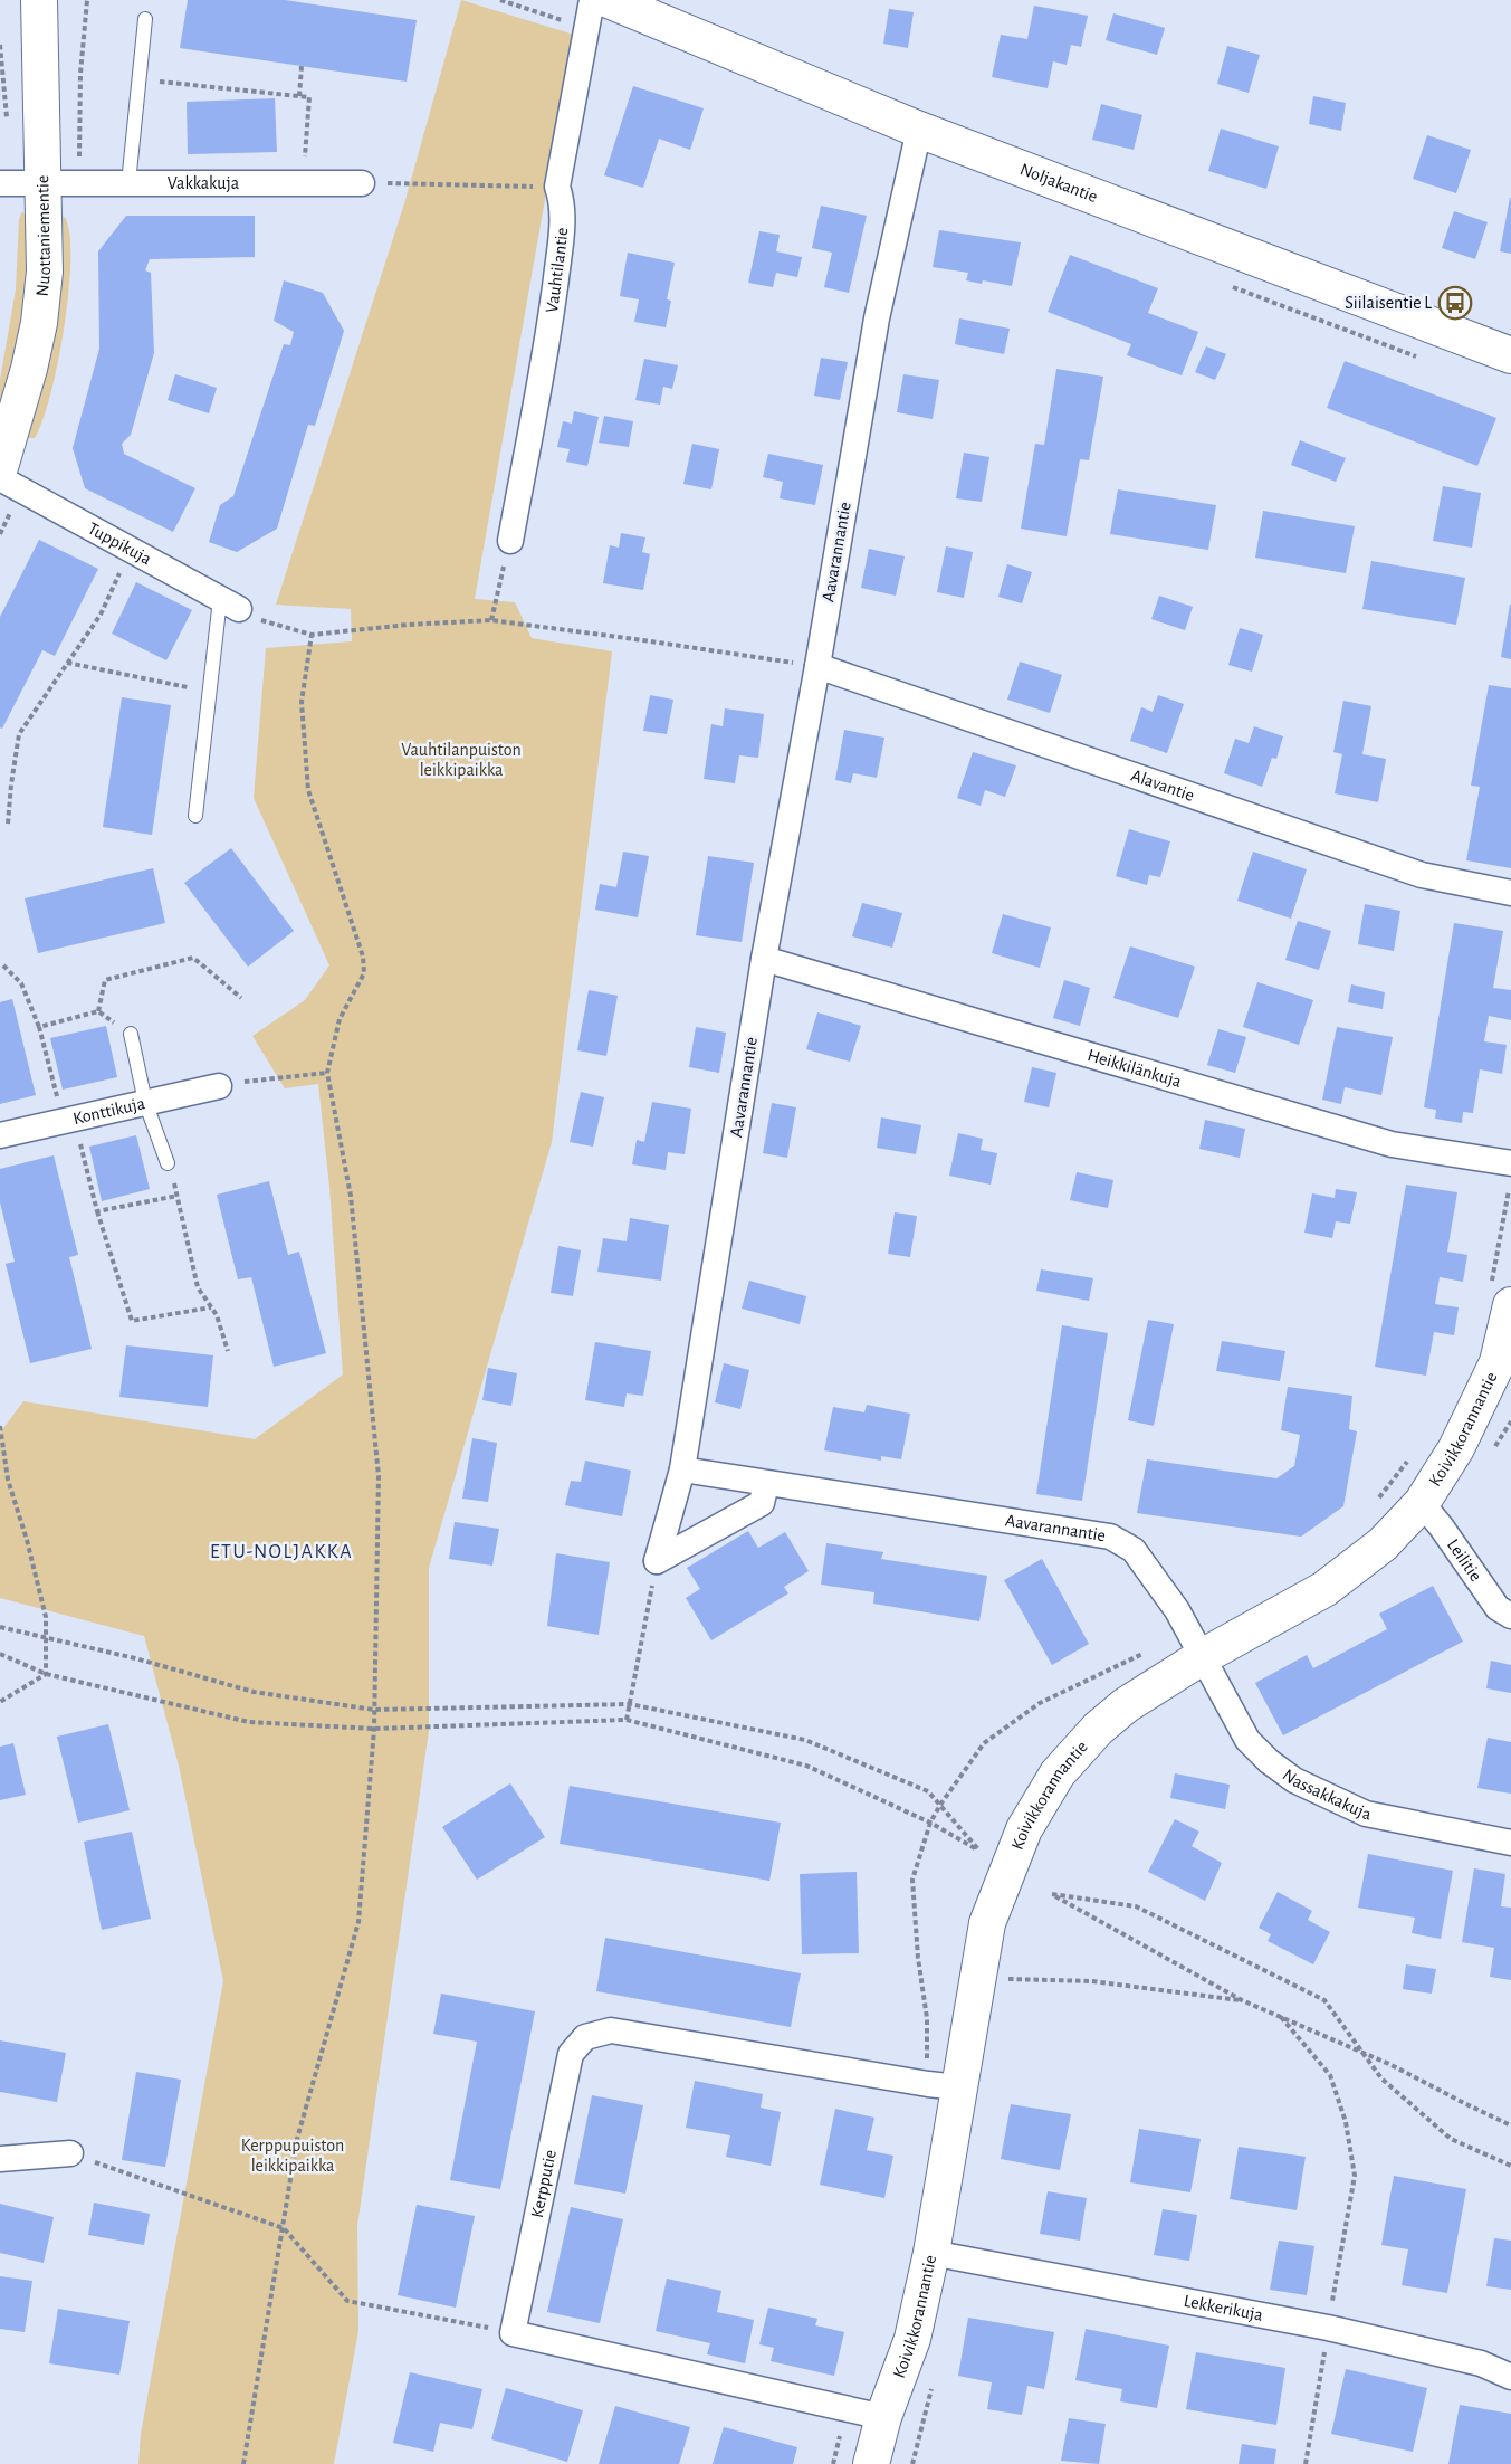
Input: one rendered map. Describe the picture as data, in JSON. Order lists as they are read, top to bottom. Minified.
{"streets":{"street":["Vakkakuja","Noljakantie","Nuottaniementie","Vauhtilantie","Tuppikuja","Aavarannantie","Alavantie","Heikkilänkuja","Konttikuja","Koivikkorannantie","Leilitie","Nassakkakuja","Kerpputie","Lekkerikuja"]},"crossings":[["Vakkakuja","Nuottaniementie"],["Noljakantie","Aavarannantie"],["Aavarannantie","Alavantie"],["Aavarannantie","Heikkilänkuja"],["Aavarannantie","Koivikkorannantie"],["Aavarannantie","Nassakkakuja"],["Koivikkorannantie","Leilitie"],["Koivikkorannantie","Nassakkakuja"],["Koivikkorannantie","Kerpputie"],["Koivikkorannantie","Lekkerikuja"]],"districts":["ETU-NOLJAKKA"],"parks":["Vauhtilanpuiston leikkipaikka","Kerppupuiston leikkipaikka"],"places":{"bus stop":["Siilaisentie L"]}}
